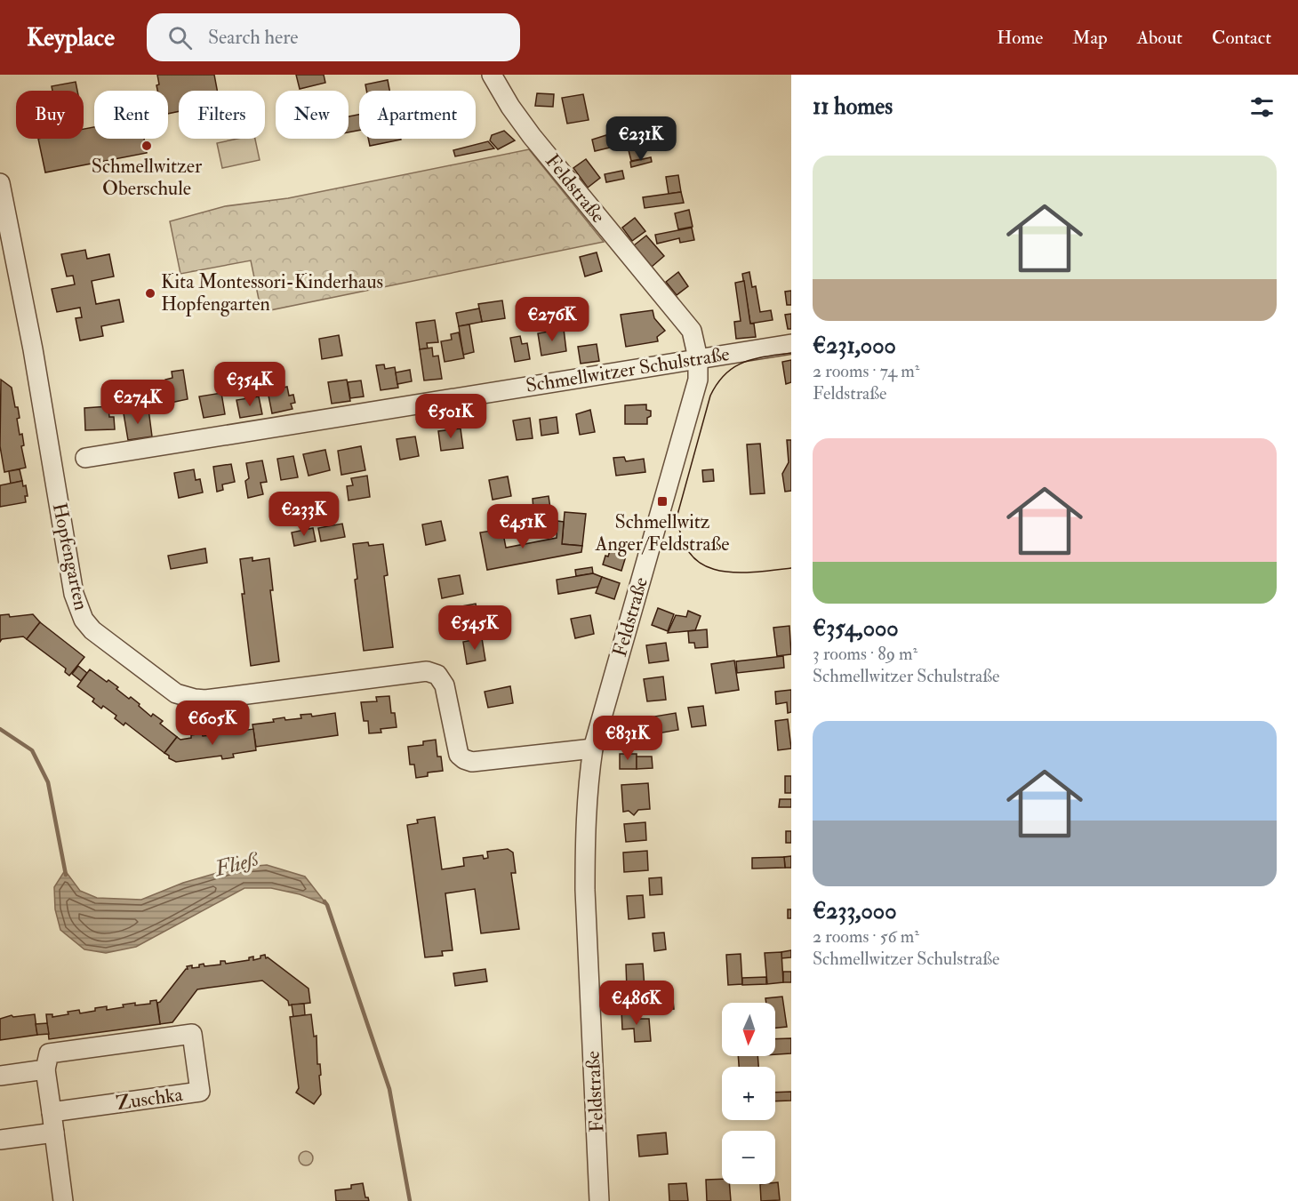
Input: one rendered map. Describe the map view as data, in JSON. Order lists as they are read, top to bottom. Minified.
{"streets":{"street":["Feldstraße","Schmellwitzer Schulstraße","Hopfengarten","Zuschka"]},"crossings":[["Feldstraße","Schmellwitzer Schulstraße"],["Feldstraße","Hopfengarten"]],"water":["Fließ"],"places":{"other":["Schmellwitzer Oberschule","Kita Montessori-Kinderhaus Hopfengarten"],"transit":["Schmellwitz Anger/Feldstraße"]},"north":"bottom","page":{"header":"Keyplace","search":"Search here","nav":["Home","Map","About","Contact"],"heading":"11 homes","chip":["Buy","Rent","Filters","New","Apartment"],"price":["€231K","€276K","€354K","€274K","€501K","€233K","€451K","€545K","€605K","€831K","€486K"],"list":[{"name":"€231,000","note":"2 rooms · 74 m² · Feldstraße"},{"name":"€354,000","note":"3 rooms · 89 m² · Schmellwitzer Schulstraße"},{"name":"€233,000","note":"2 rooms · 56 m² · Schmellwitzer Schulstraße"}],"map_buttons":["+","−"]}}
